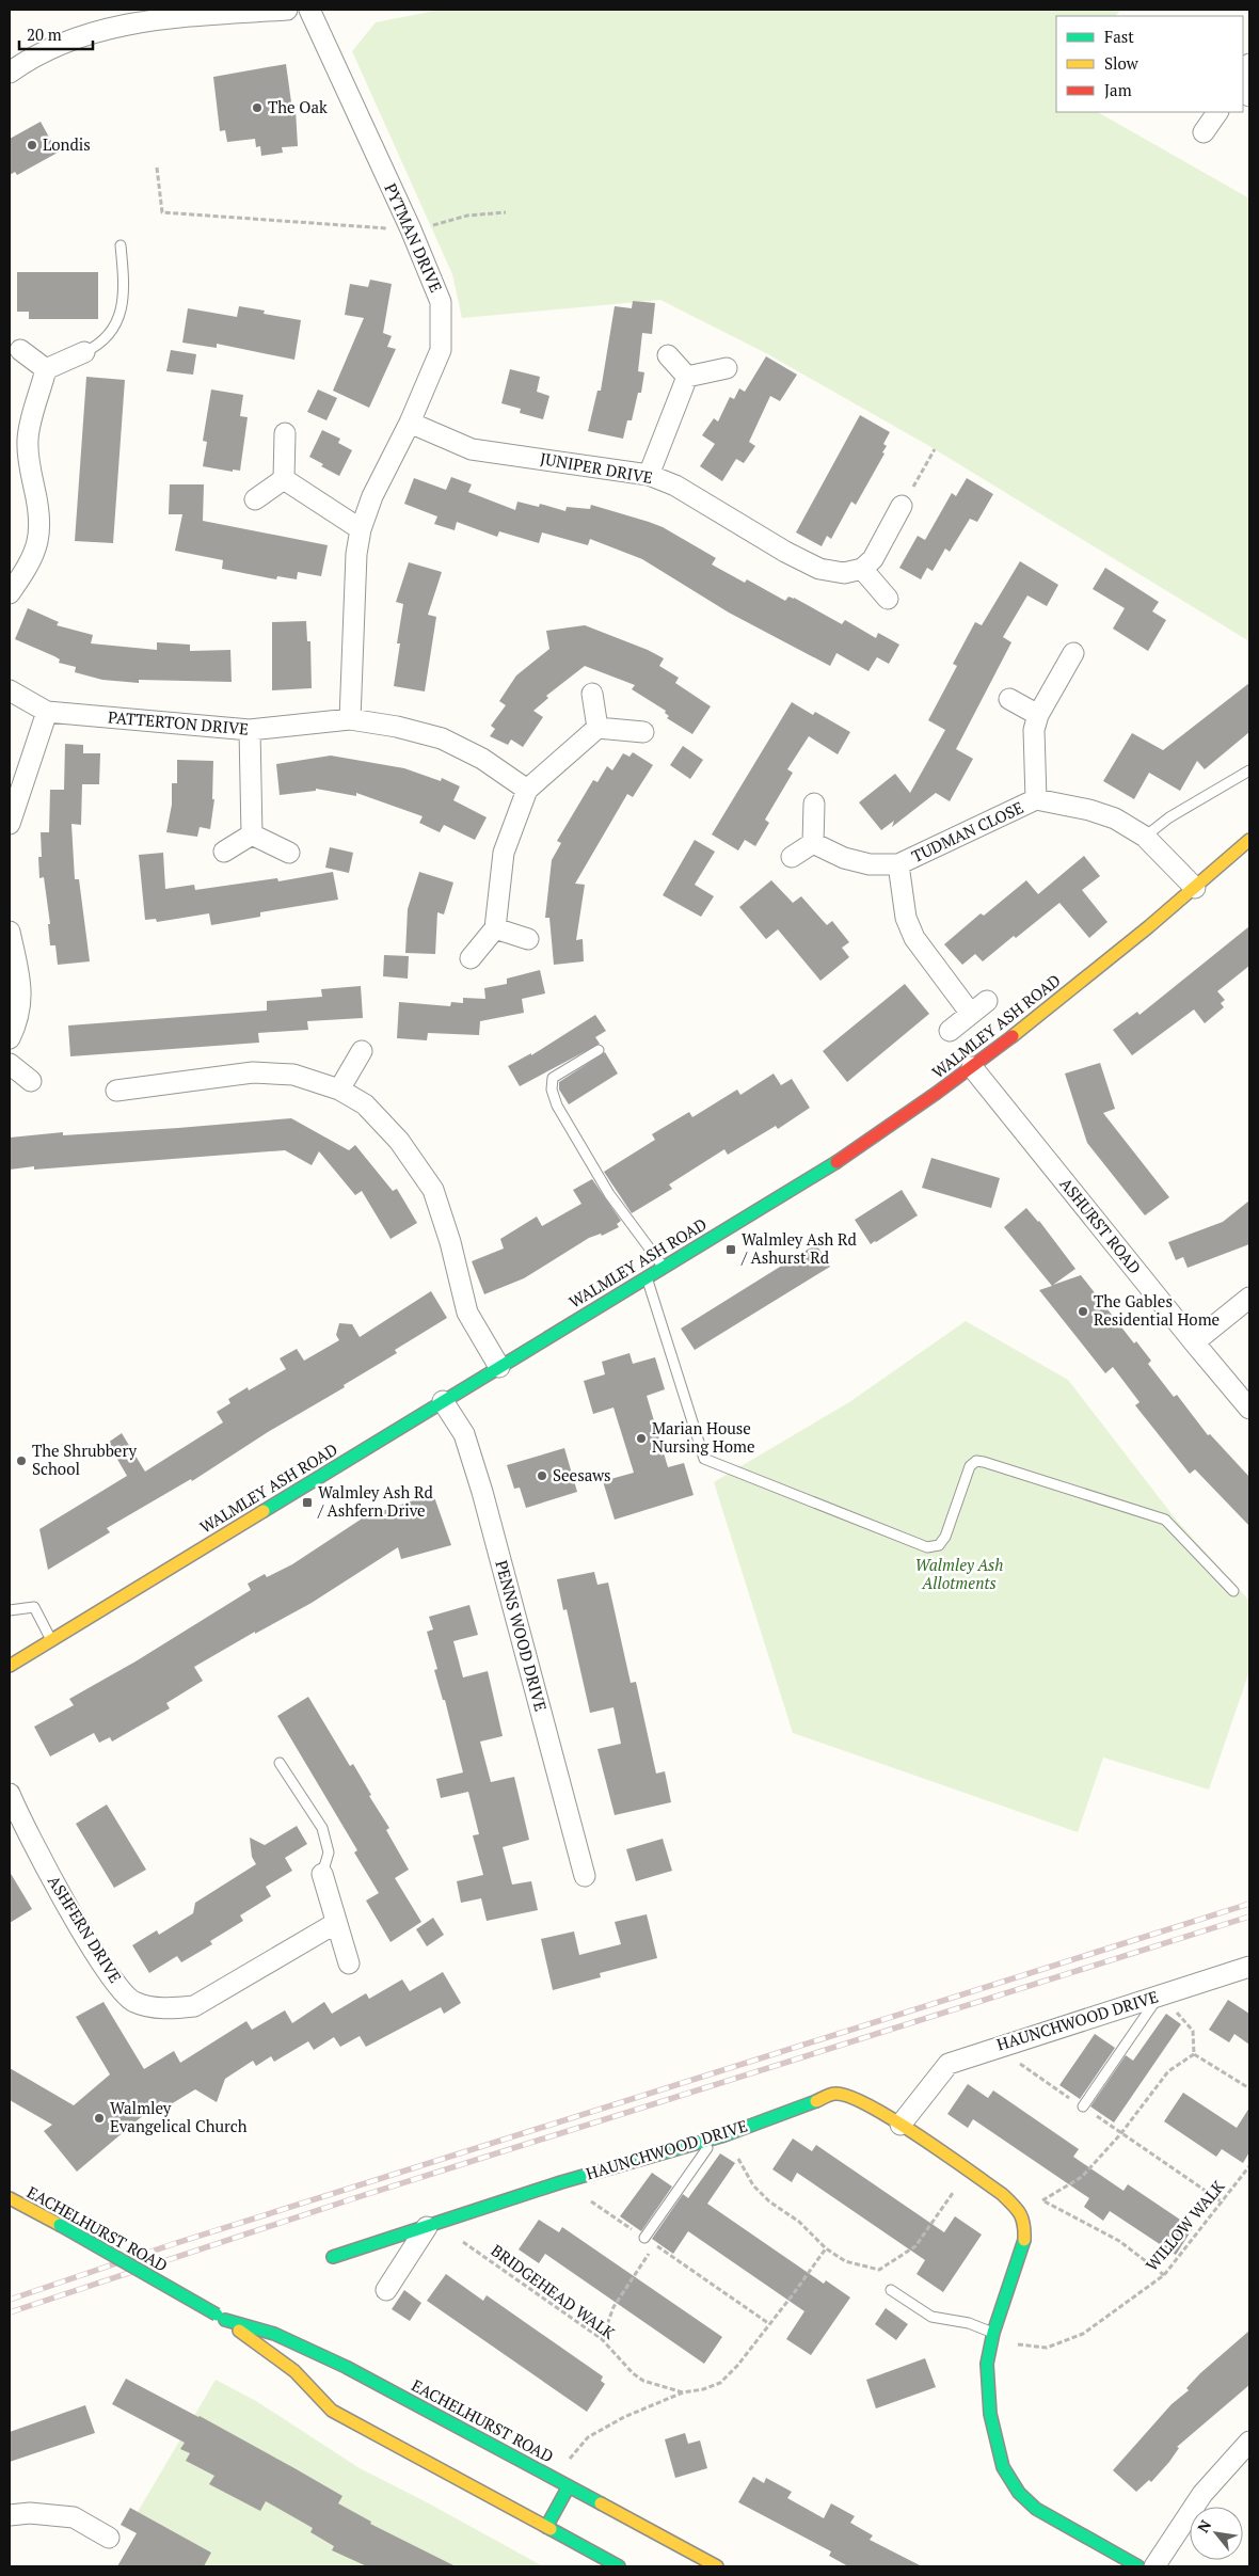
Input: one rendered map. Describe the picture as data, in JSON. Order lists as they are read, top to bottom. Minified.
{"streets":{"street":["PYTMAN DRIVE","JUNIPER DRIVE","PATTERTON DRIVE","TUDMAN CLOSE","WALMLEY ASH ROAD","ASHURST ROAD","PENNS WOOD DRIVE","ASHFERN DRIVE","HAUNCHWOOD DRIVE","EACHELHURST ROAD"],"path":["WILLOW WALK","BRIDGEHEAD WALK"]},"crossings":[["PYTMAN DRIVE","JUNIPER DRIVE"],["PYTMAN DRIVE","PATTERTON DRIVE"],["TUDMAN CLOSE","WALMLEY ASH ROAD"],["WALMLEY ASH ROAD","ASHURST ROAD"],["WALMLEY ASH ROAD","PENNS WOOD DRIVE"],["HAUNCHWOOD DRIVE","BRIDGEHEAD WALK"],["EACHELHURST ROAD","BRIDGEHEAD WALK"]],"parks":["Walmley Ash Allotments"],"places":{"other":["The Oak","Londis","The Gables Residential Home","Marian House Nursing Home","The Shrubbery School","Seesaws","Walmley Evangelical Church"],"transit":["Walmley Ash Rd / Ashurst Rd","Walmley Ash Rd / Ashfern Drive"]},"legend":["Fast","Slow","Jam"],"scale_bar":"20 m","north":"top left"}
